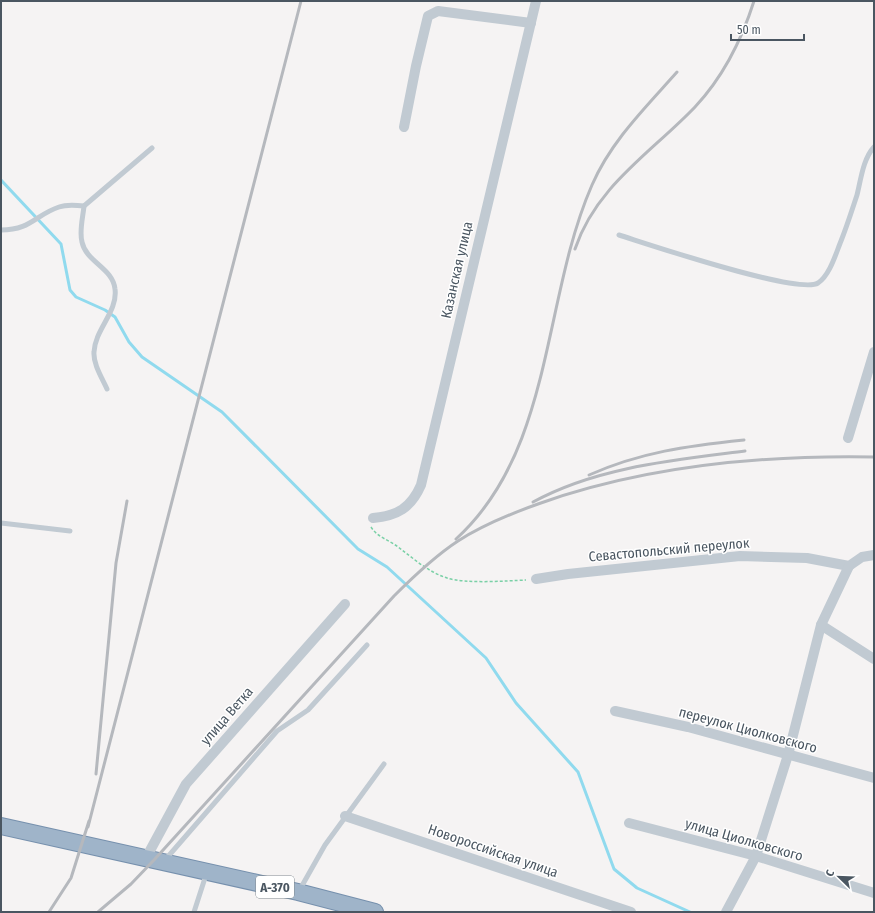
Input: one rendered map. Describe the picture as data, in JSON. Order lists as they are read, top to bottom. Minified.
{"streets":{"highway":["А-370"],"street":["Казанская улица","Севастопольский переулок","улица Ветка","переулок Циолковского","улица Циолковского","Новороссийская улица"]},"crossings":[["улица Ветка","А-370"]],"scale_bar":"50 m","north":"top left"}
